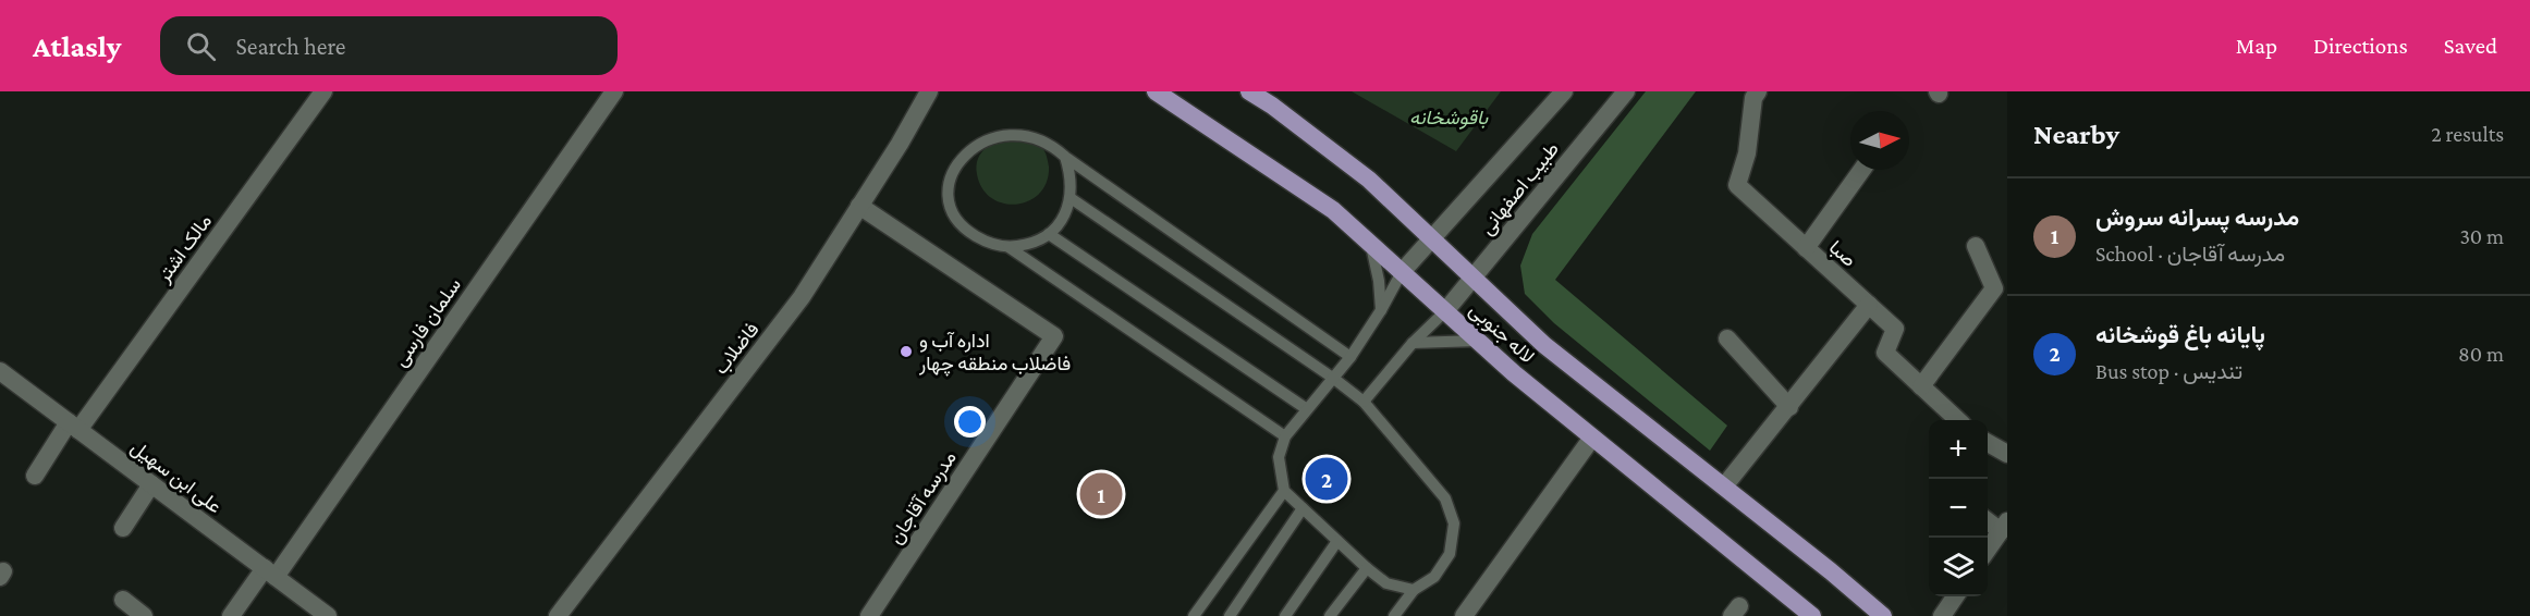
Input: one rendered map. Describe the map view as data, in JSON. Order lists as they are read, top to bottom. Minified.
{"streets":{"main road":["لاله جنوبی"],"street":["طبیب اصفهانی","مالک اشتر","صبا","سلمان فارسی","فاضلاب","علی ابن سهیل","مدرسه آقاجان"]},"crossings":[["طبیب اصفهانی","لاله جنوبی"],["مالک اشتر","علی ابن سهیل"],["سلمان فارسی","علی ابن سهیل"],["فاضلاب","مدرسه آقاجان"]],"parks":["باقوشخانه"],"places":["اداره آب و فاضلاب منطقه چهار"],"north":"right","page":{"header":"Atlasly","search":"Search here","nav":["Map","Directions","Saved"],"heading":["Nearby","2 results"],"list":[{"mark":"1","name":"مدرسه پسرانه سروش","note":"School · مدرسه آقاجان","value":"30 m"},{"mark":"2","name":"پایانه باغ قوشخانه","note":"Bus stop · تندیس","value":"80 m"}],"map_buttons":["+","−"],"pins":["2","1"]}}
